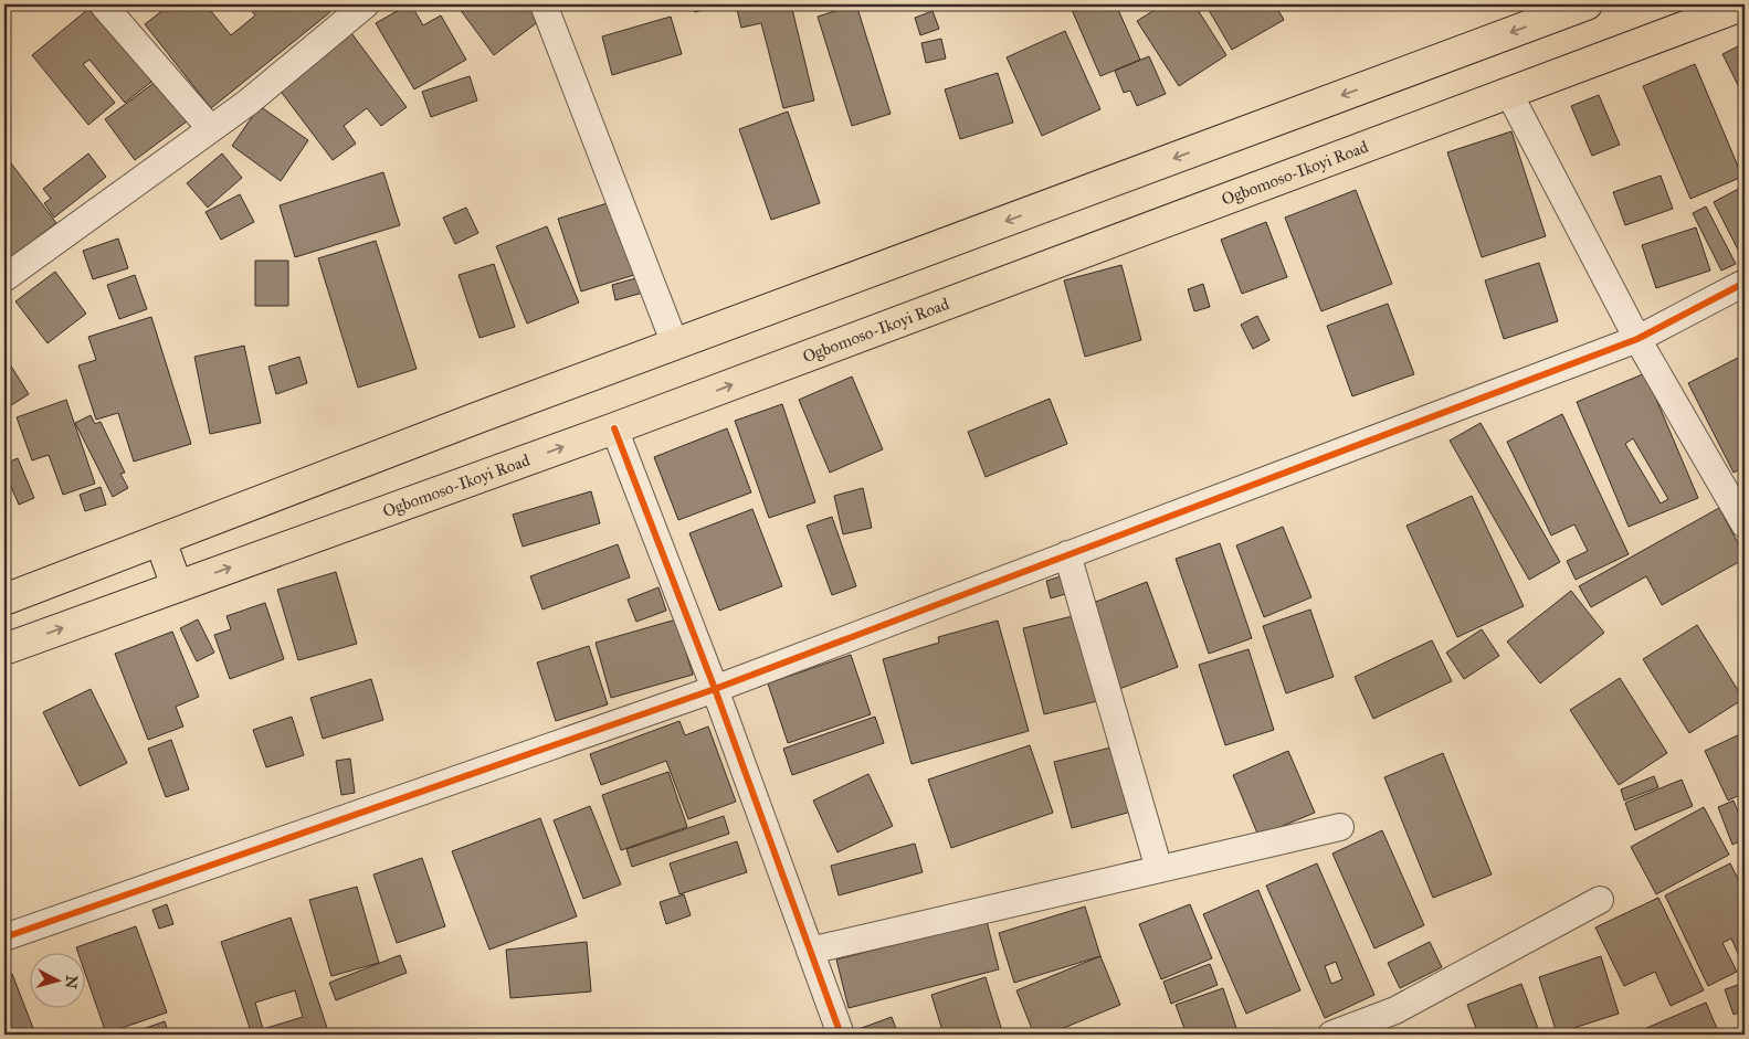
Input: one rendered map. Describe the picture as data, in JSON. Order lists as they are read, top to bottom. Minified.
{"streets":{"main road":["Ogbomoso-Ikoyi Road"]},"north":"right"}
